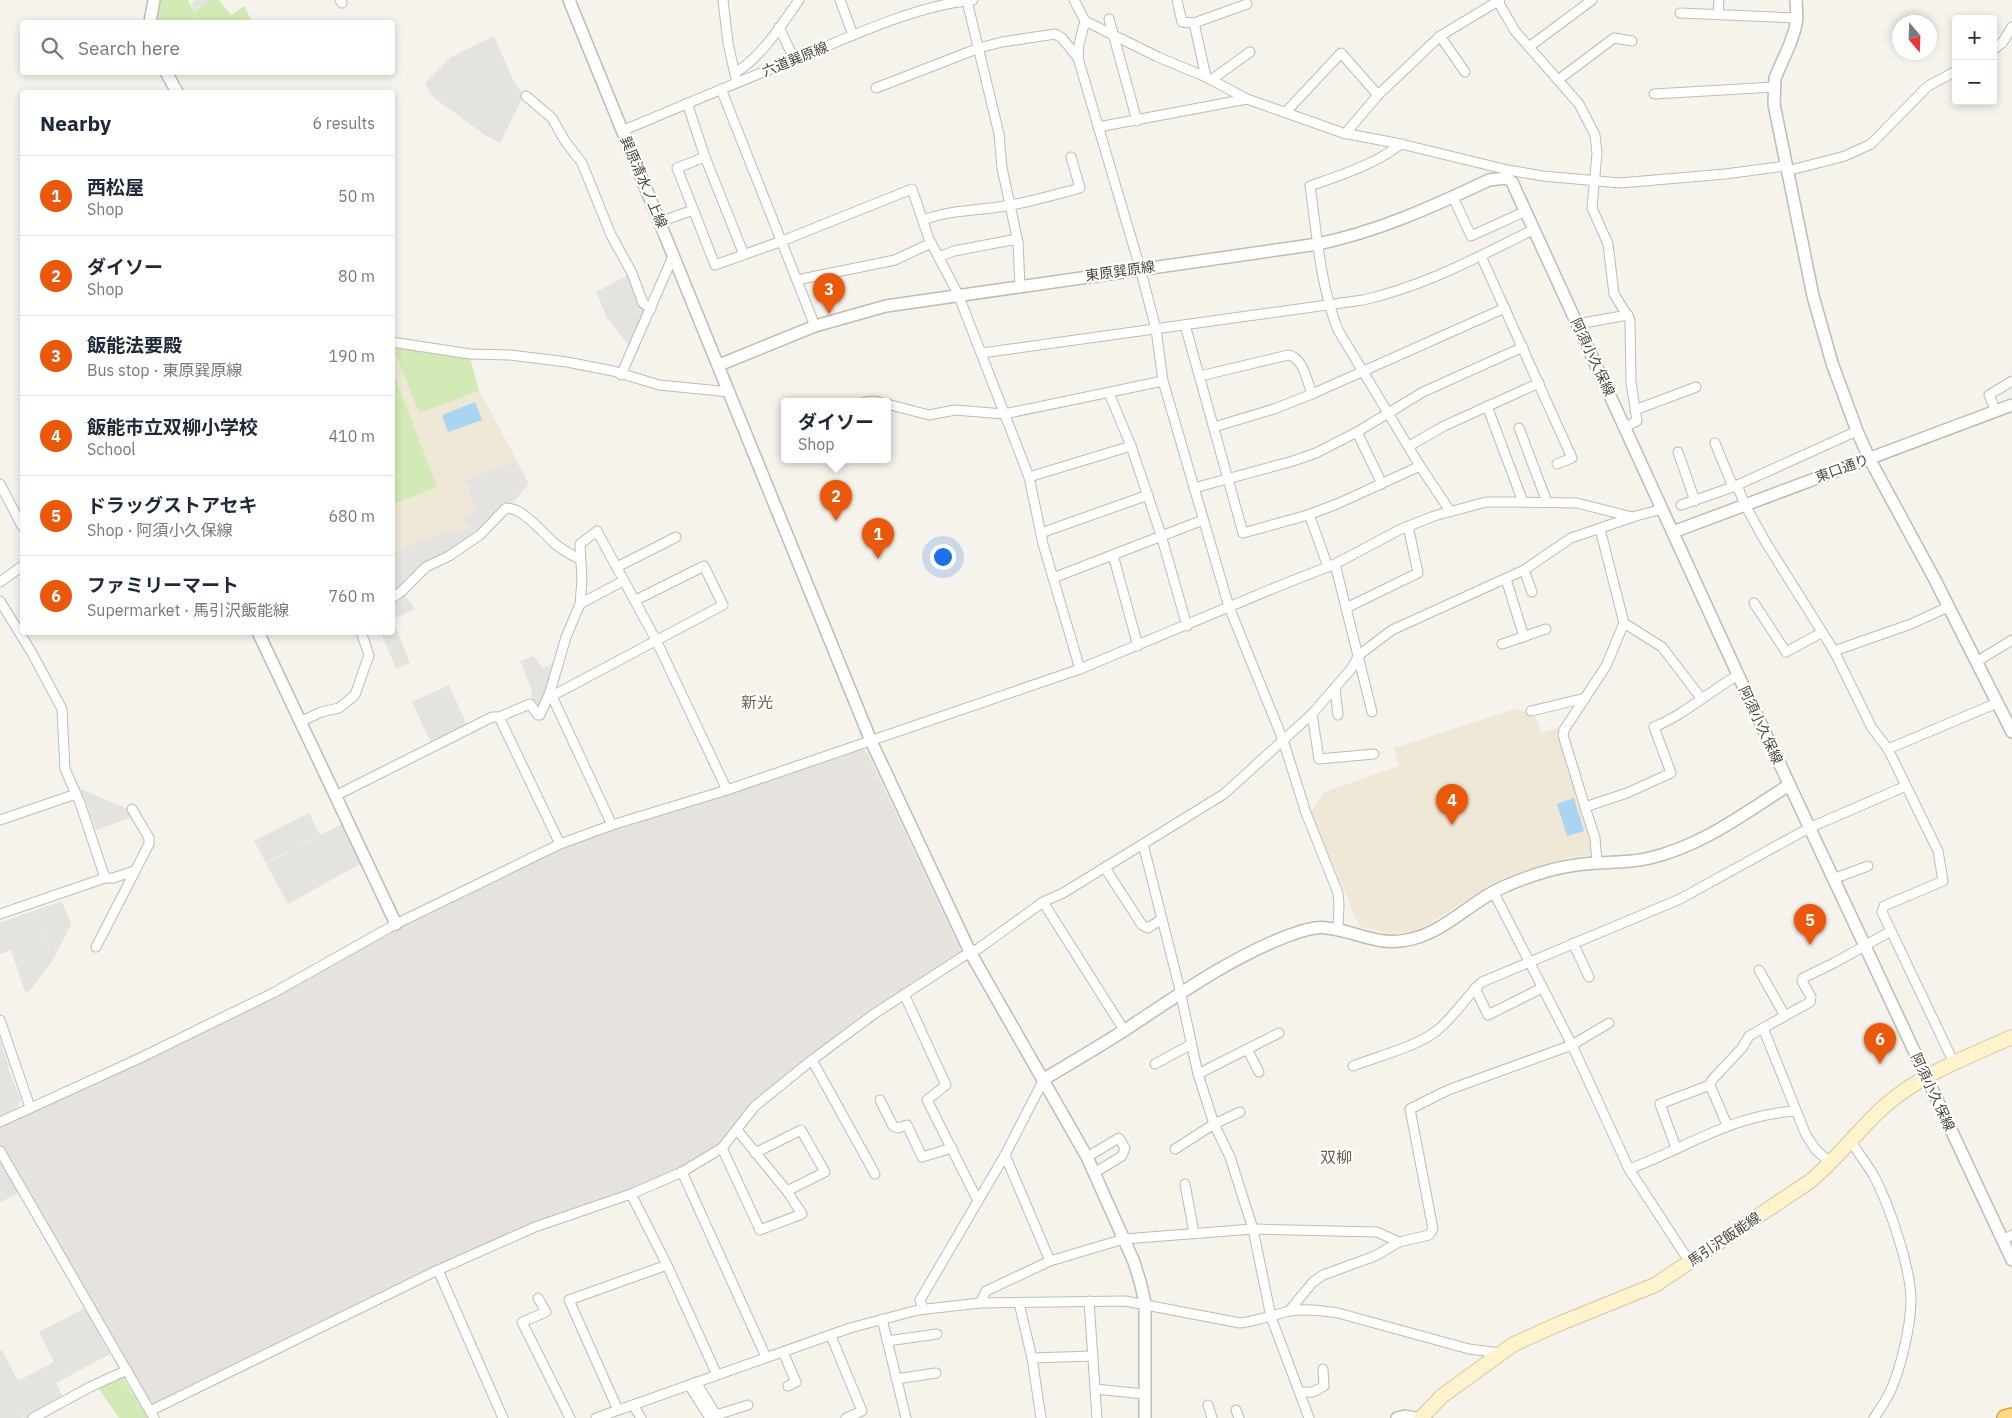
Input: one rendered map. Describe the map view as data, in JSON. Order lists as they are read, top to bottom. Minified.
{"streets":{"main road":["馬引沢飯能線"],"street":["六道巽原線","巽原清水ノ上線","東原巽原線","阿須小久保線","東口通り"]},"crossings":[["六道巽原線","巽原清水ノ上線"],["巽原清水ノ上線","東原巽原線"],["東原巽原線","阿須小久保線"],["阿須小久保線","東口通り"],["阿須小久保線","馬引沢飯能線"]],"districts":["新光","双柳"],"north":"bottom","page":{"map_buttons":["+","−"],"search":"Search here","heading":["Nearby","6 results"],"list":[{"mark":"1","name":"西松屋","note":"Shop","value":"50 m"},{"mark":"2","name":"ダイソー","note":"Shop","value":"80 m"},{"mark":"3","name":"飯能法要殿","note":"Bus stop · 東原巽原線","value":"190 m"},{"mark":"4","name":"飯能市立双柳小学校","note":"School","value":"410 m"},{"mark":"5","name":"ドラッグストアセキ","note":"Shop · 阿須小久保線","value":"680 m"},{"mark":"6","name":"ファミリーマート","note":"Supermarket · 馬引沢飯能線","value":"760 m"}],"pins":["3","2","1","4","5","6"],"popup":["ダイソー","Shop"]}}
